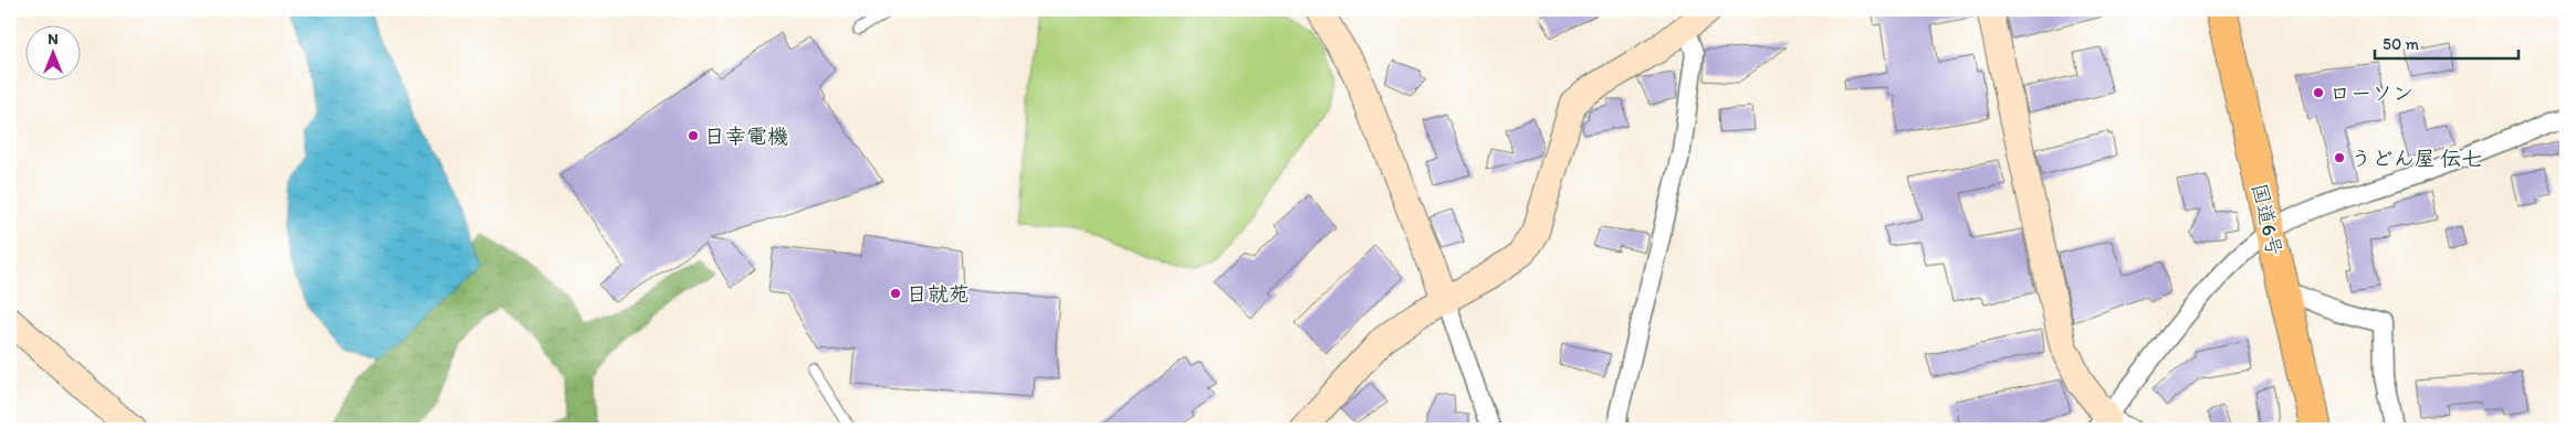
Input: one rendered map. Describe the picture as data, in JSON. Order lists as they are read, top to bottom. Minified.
{"streets":{"highway":["国道6号"]},"places":["ローソン","日幸電機","うどん屋 伝七","日就苑"],"scale_bar":"50 m","north":"top"}
